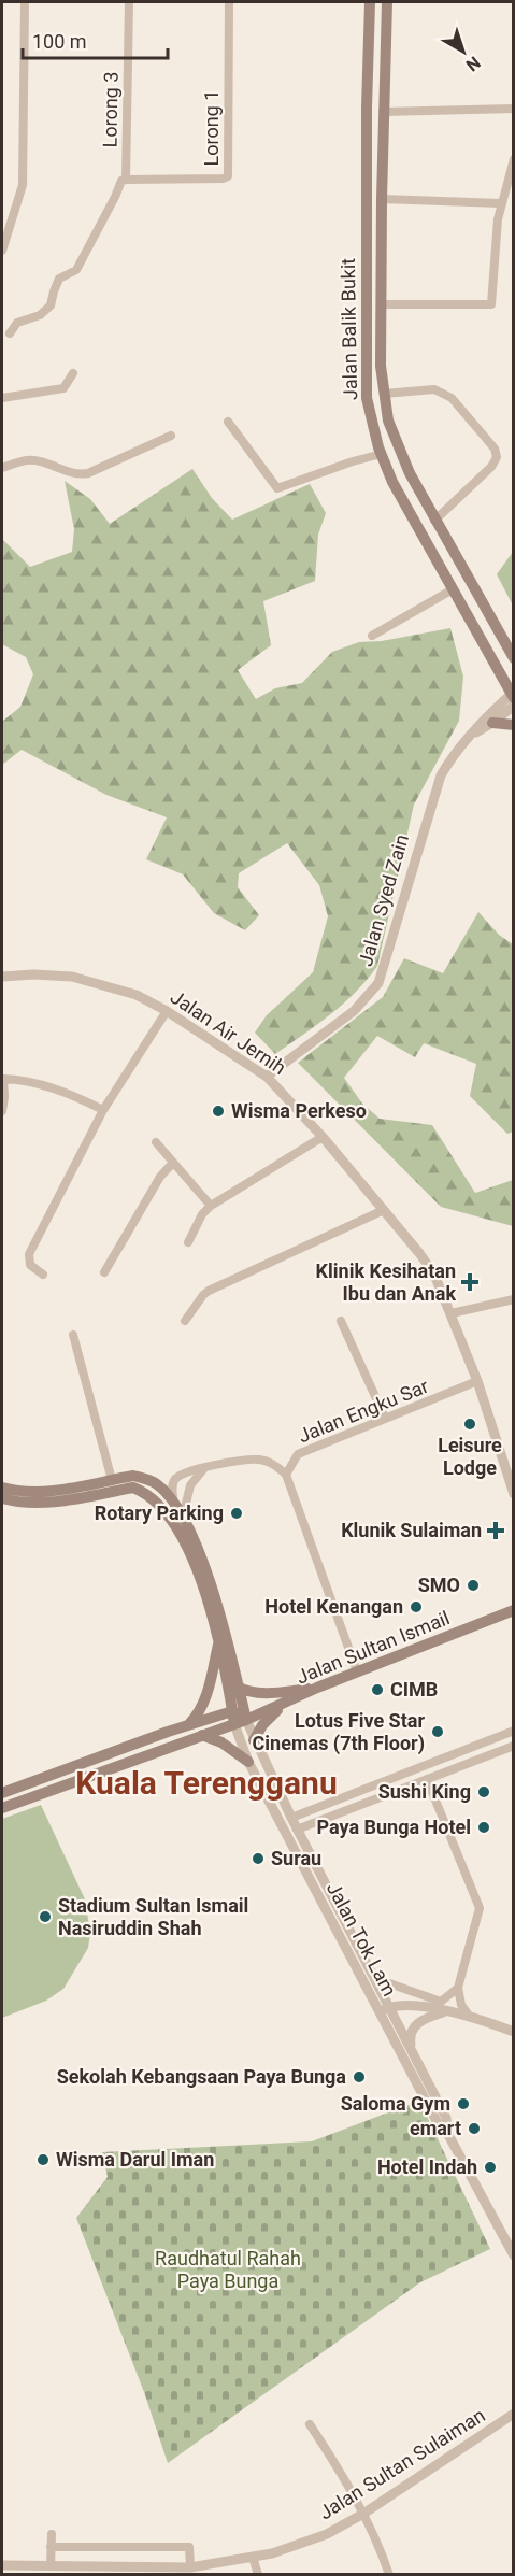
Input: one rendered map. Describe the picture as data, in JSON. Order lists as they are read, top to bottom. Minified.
{"streets":{"main road":["Jalan Balik Bukit","Jalan Sultan Ismail"],"street":["Lorong 3","Lorong 1","Jalan Syed Zain","Jalan Air Jernih","Jalan Engku Sar","Jalan Tok Lam","Jalan Sultan Sulaiman"]},"crossings":[["Lorong 3","Lorong 1"],["Jalan Balik Bukit","Jalan Syed Zain"],["Jalan Syed Zain","Jalan Air Jernih"],["Jalan Air Jernih","Jalan Engku Sar"],["Jalan Sultan Ismail","Jalan Tok Lam"]],"districts":["Kuala Terengganu"],"parks":["Raudhatul Rahah Paya Bunga"],"places":{"other":["Wisma Perkeso","Leisure Lodge","Rotary Parking","SMO","Hotel Kenangan","CIMB","Lotus Five Star Cinemas (7th Floor)","Sushi King","Paya Bunga Hotel","Surau","Stadium Sultan Ismail Nasiruddin Shah","Sekolah Kebangsaan Paya Bunga","Saloma Gym","emart","Wisma Darul Iman","Hotel Indah"],"health":["Klinik Kesihatan Ibu dan Anak","Klunik Sulaiman"]},"scale_bar":"100 m","north":"bottom right"}
